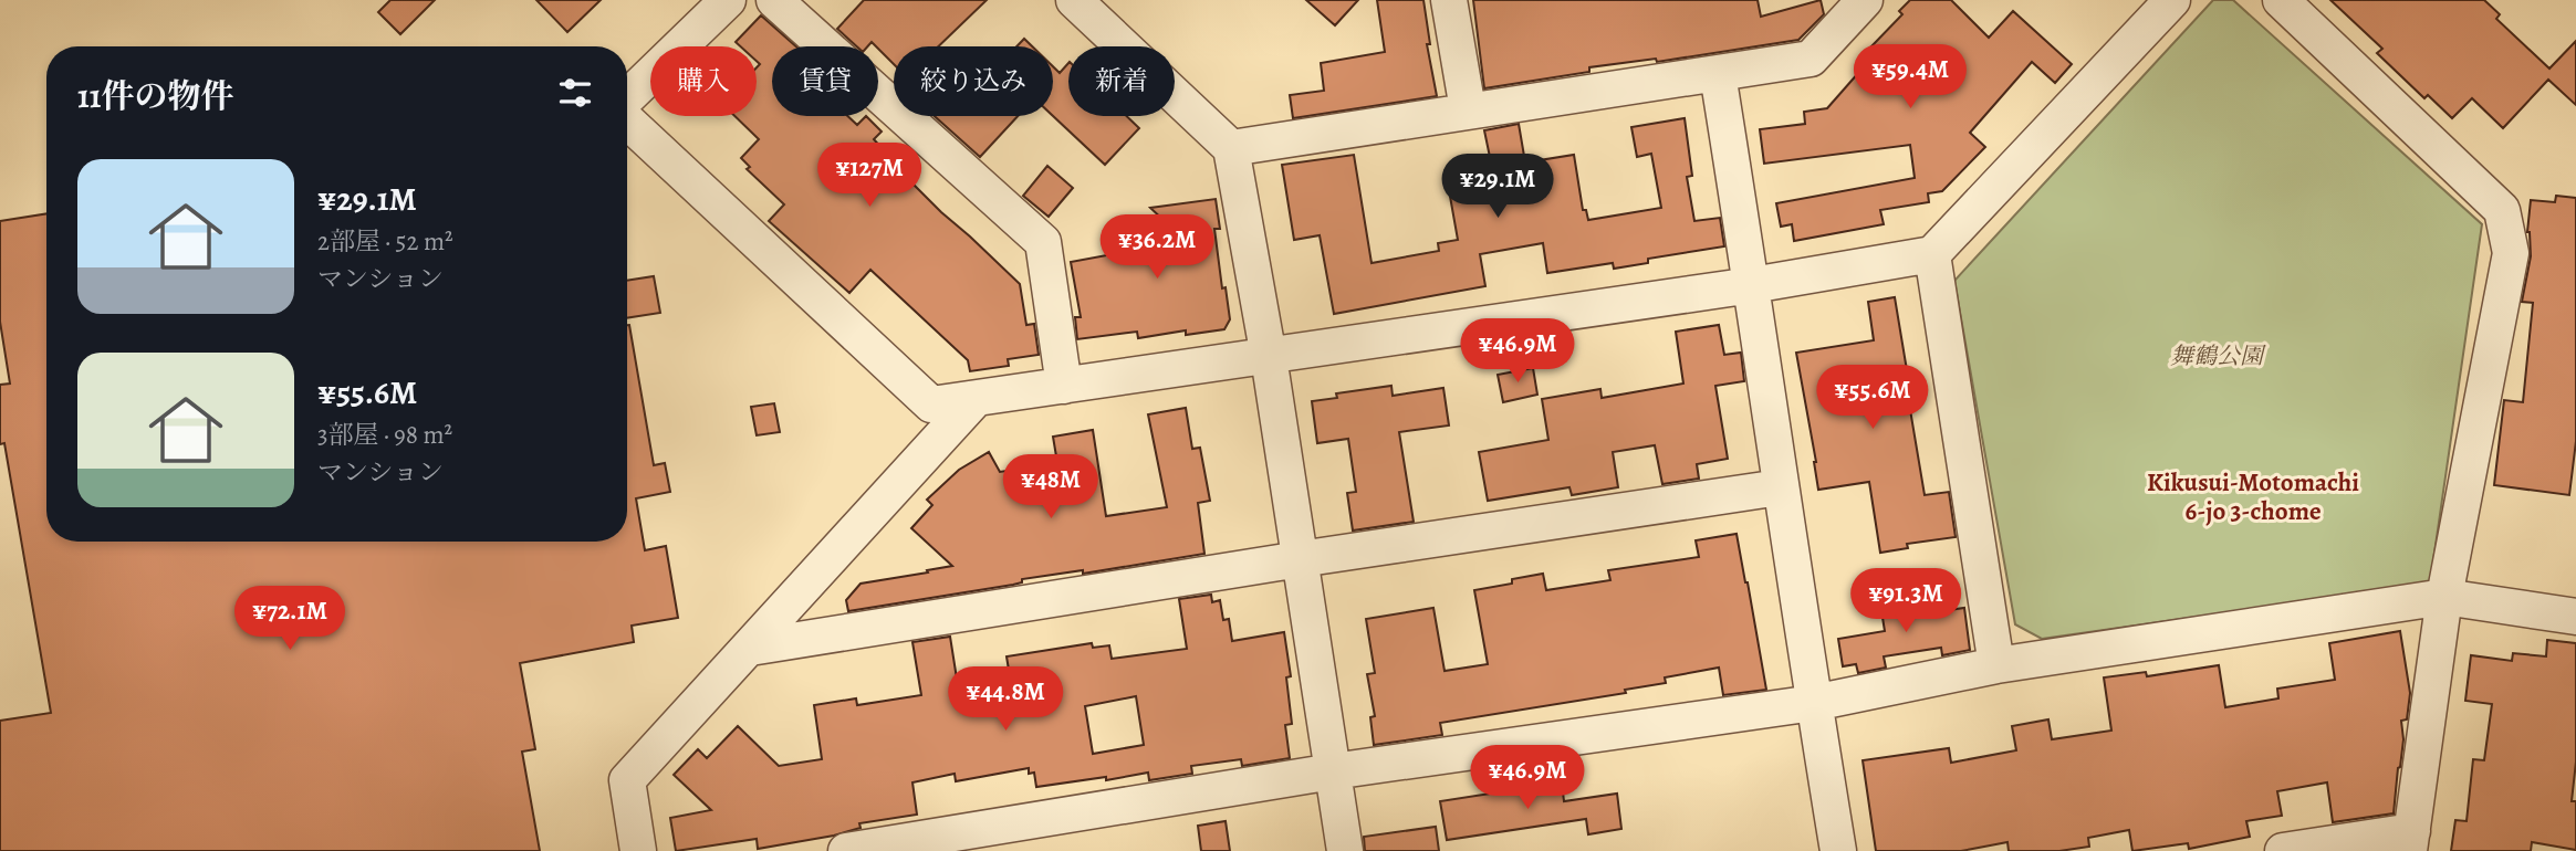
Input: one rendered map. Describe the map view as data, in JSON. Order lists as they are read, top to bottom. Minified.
{"districts":["Kikusui-Motomachi 6-jo 3-chome"],"parks":["舞鶴公園"],"page":{"price":["¥59.4M","¥127M","¥29.1M","¥36.2M","¥46.9M","¥55.6M","¥48M","¥91.3M","¥72.1M","¥44.8M","¥46.9M"],"chip":["購入","賃貸","絞り込み","新着"],"heading":"11件の物件","list":[{"name":"¥29.1M","note":"2部屋 · 52 m² · マンション"},{"name":"¥55.6M","note":"3部屋 · 98 m² · マンション"}]}}
